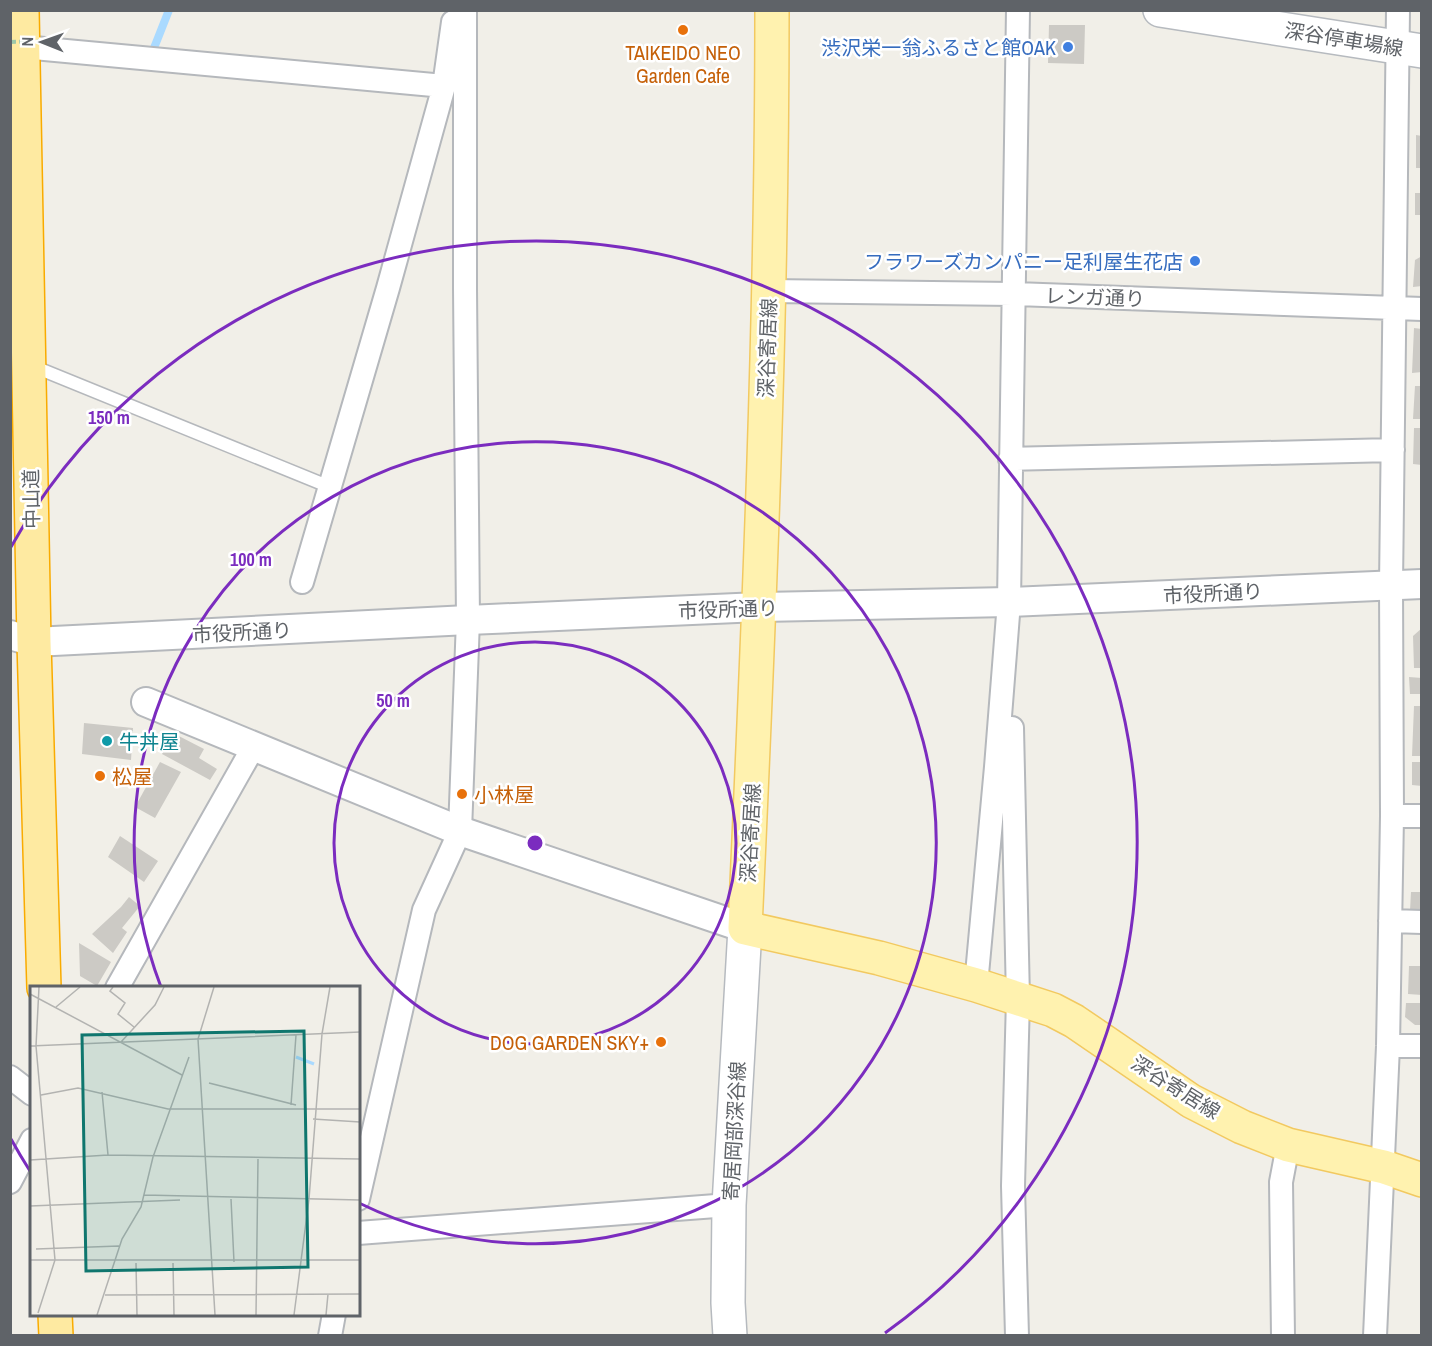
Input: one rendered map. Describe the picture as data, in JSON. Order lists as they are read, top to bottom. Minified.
{"streets":{"highway":["中山道"],"main road":["深谷停車場線","深谷寄居線","寄居岡部深谷線"],"street":["レンガ通り","市役所通り"]},"crossings":[["レンガ通り","深谷寄居線"],["深谷寄居線","市役所通り"],["深谷寄居線","寄居岡部深谷線"],["中山道","市役所通り"]],"places":["TAIKEIDO NEO Garden Cafe","渋沢栄一翁ふるさと館OAK","フラワーズカンパニー足利屋生花店","牛丼屋","松屋","小林屋","DOG GARDEN SKY+"],"north":"left","rings":["150 m","100 m","50 m"]}
